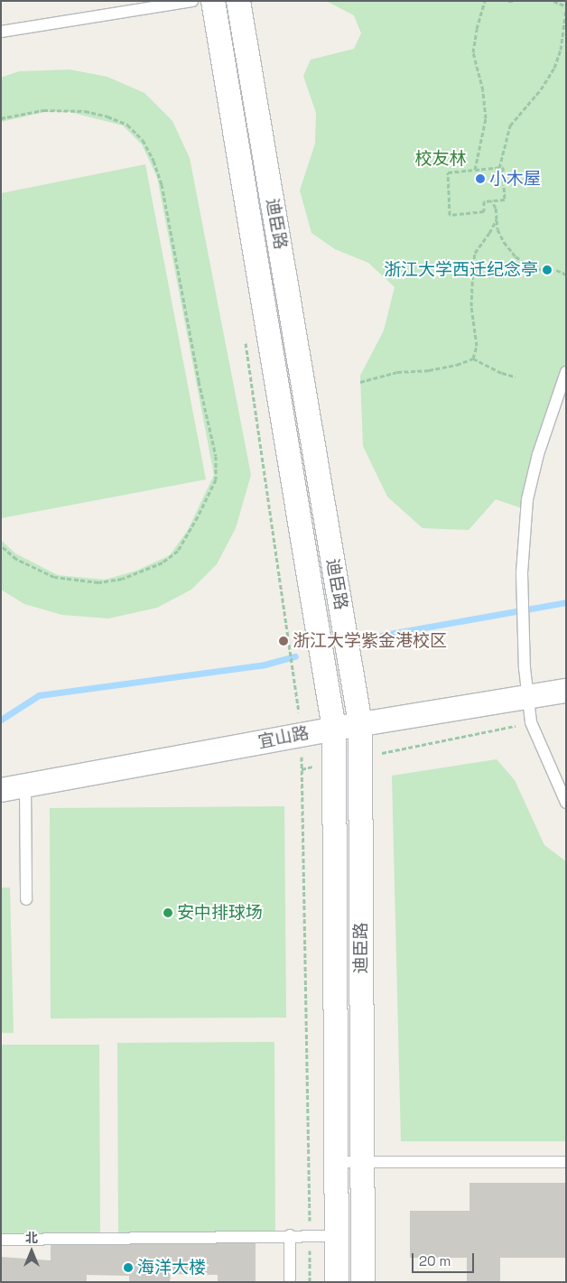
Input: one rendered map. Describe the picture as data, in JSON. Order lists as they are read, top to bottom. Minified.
{"streets":{"street":["迪臣路","宜山路"]},"crossings":[["迪臣路","宜山路"]],"parks":["校友林"],"places":["小木屋","浙江大学西迁纪念亭","浙江大学紫金港校区","安中排球场","海洋大楼"],"scale_bar":"20 m","north":"top"}
